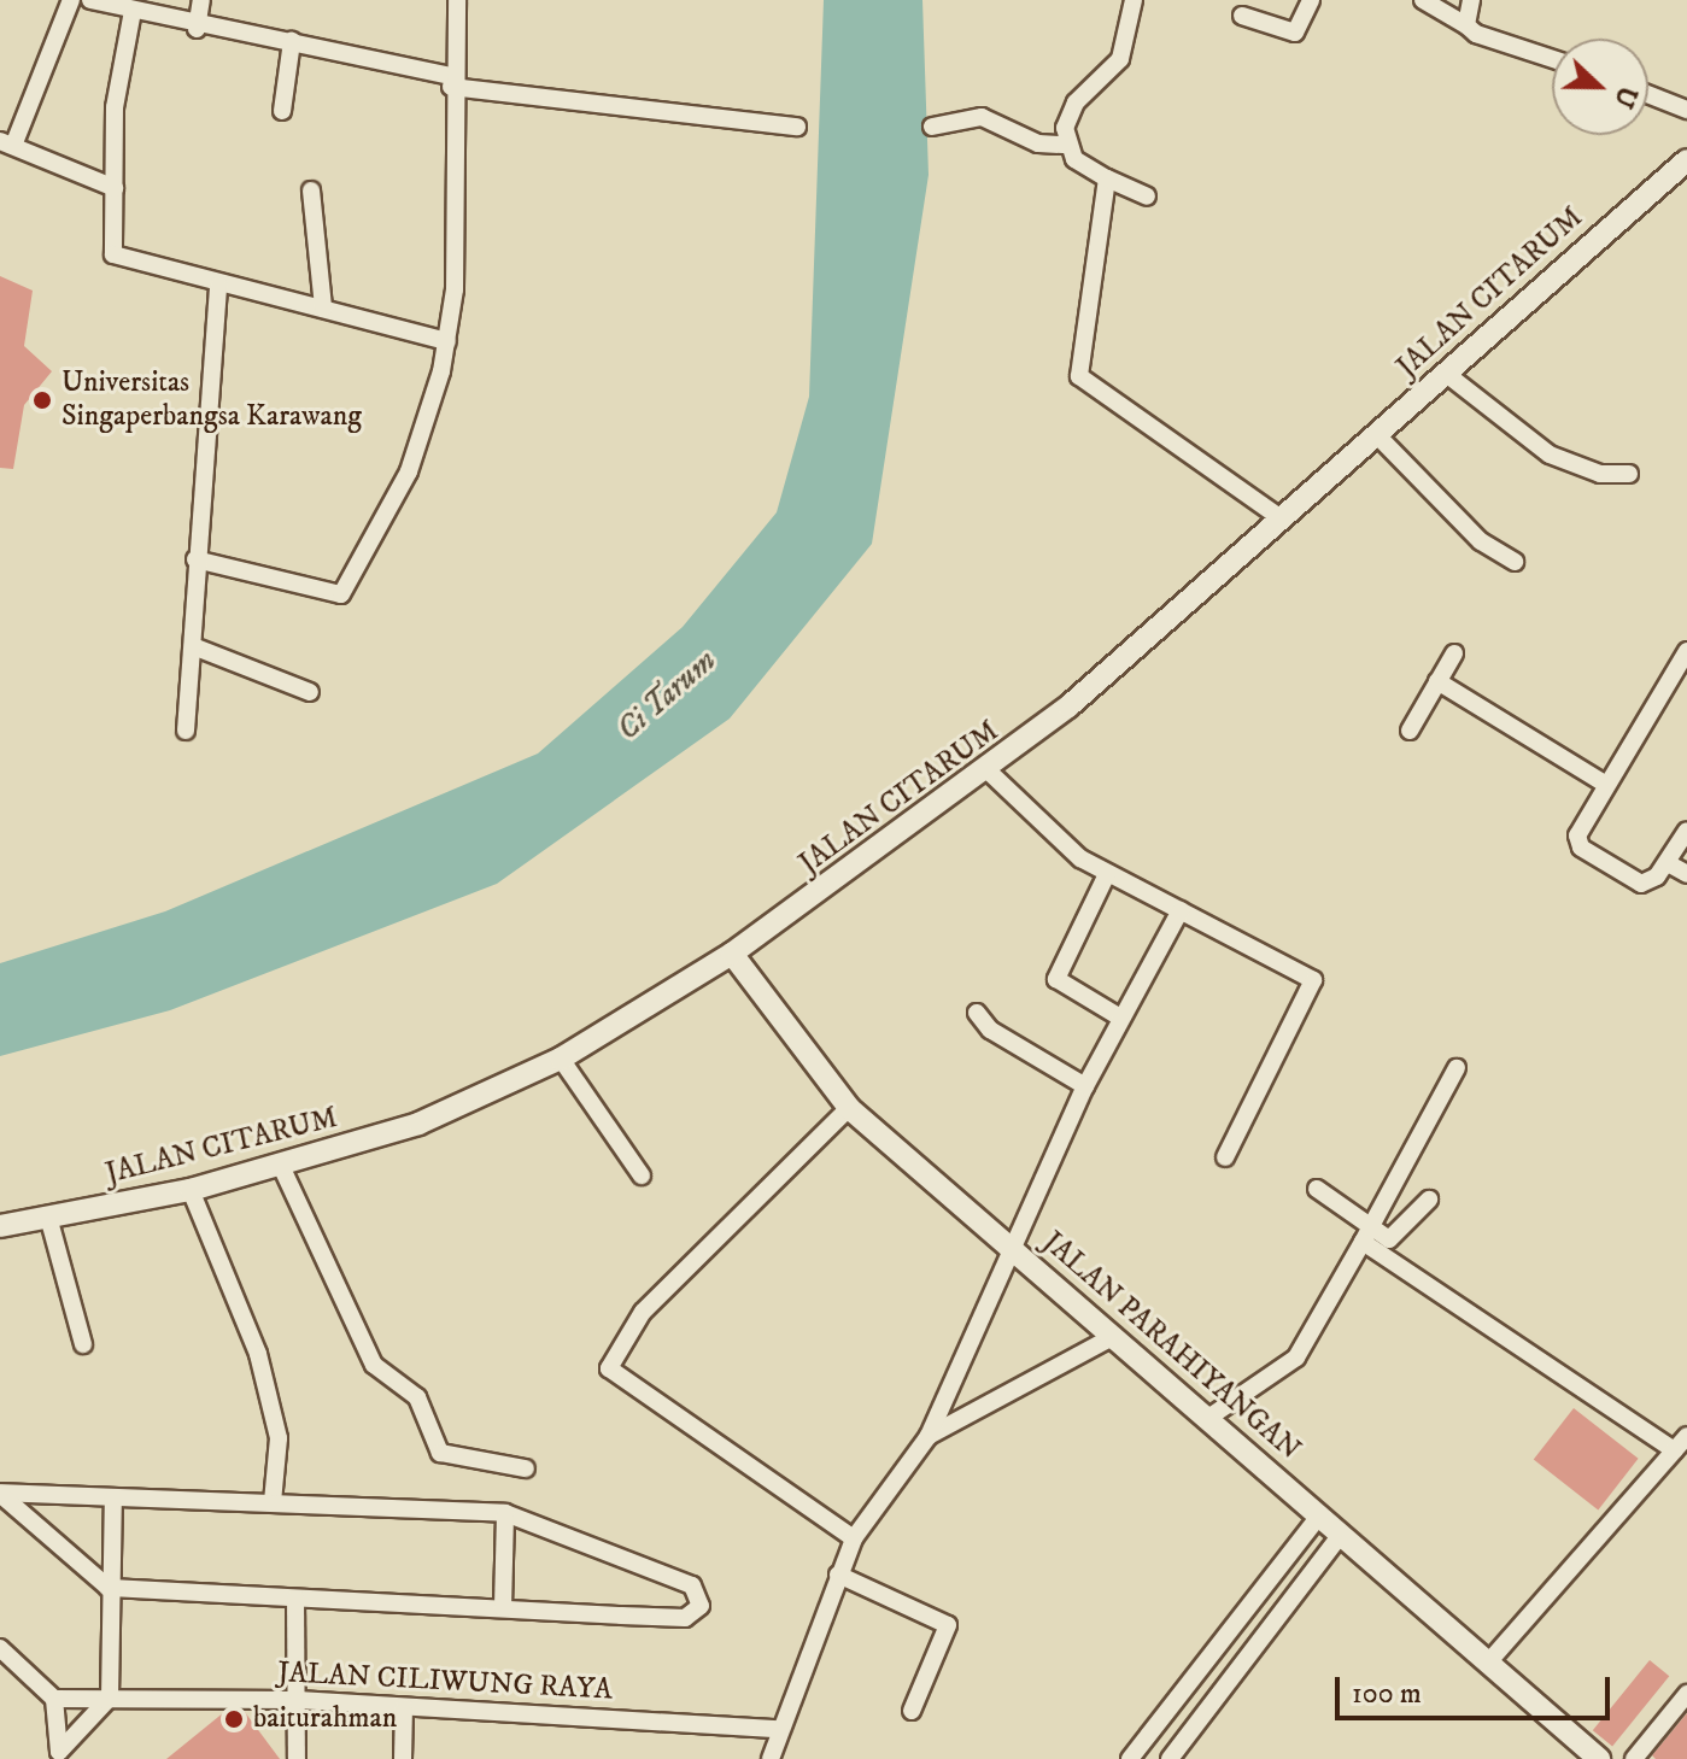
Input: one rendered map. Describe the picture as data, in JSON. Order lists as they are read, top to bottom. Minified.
{"streets":{"street":["JALAN CITARUM","JALAN PARAHIYANGAN","JALAN CILIWUNG RAYA"]},"crossings":[["JALAN CITARUM","JALAN PARAHIYANGAN"]],"water":["Ci Tarum"],"places":["Universitas Singaperbangsa Karawang","baiturahman"],"scale_bar":"100 m","north":"right"}
